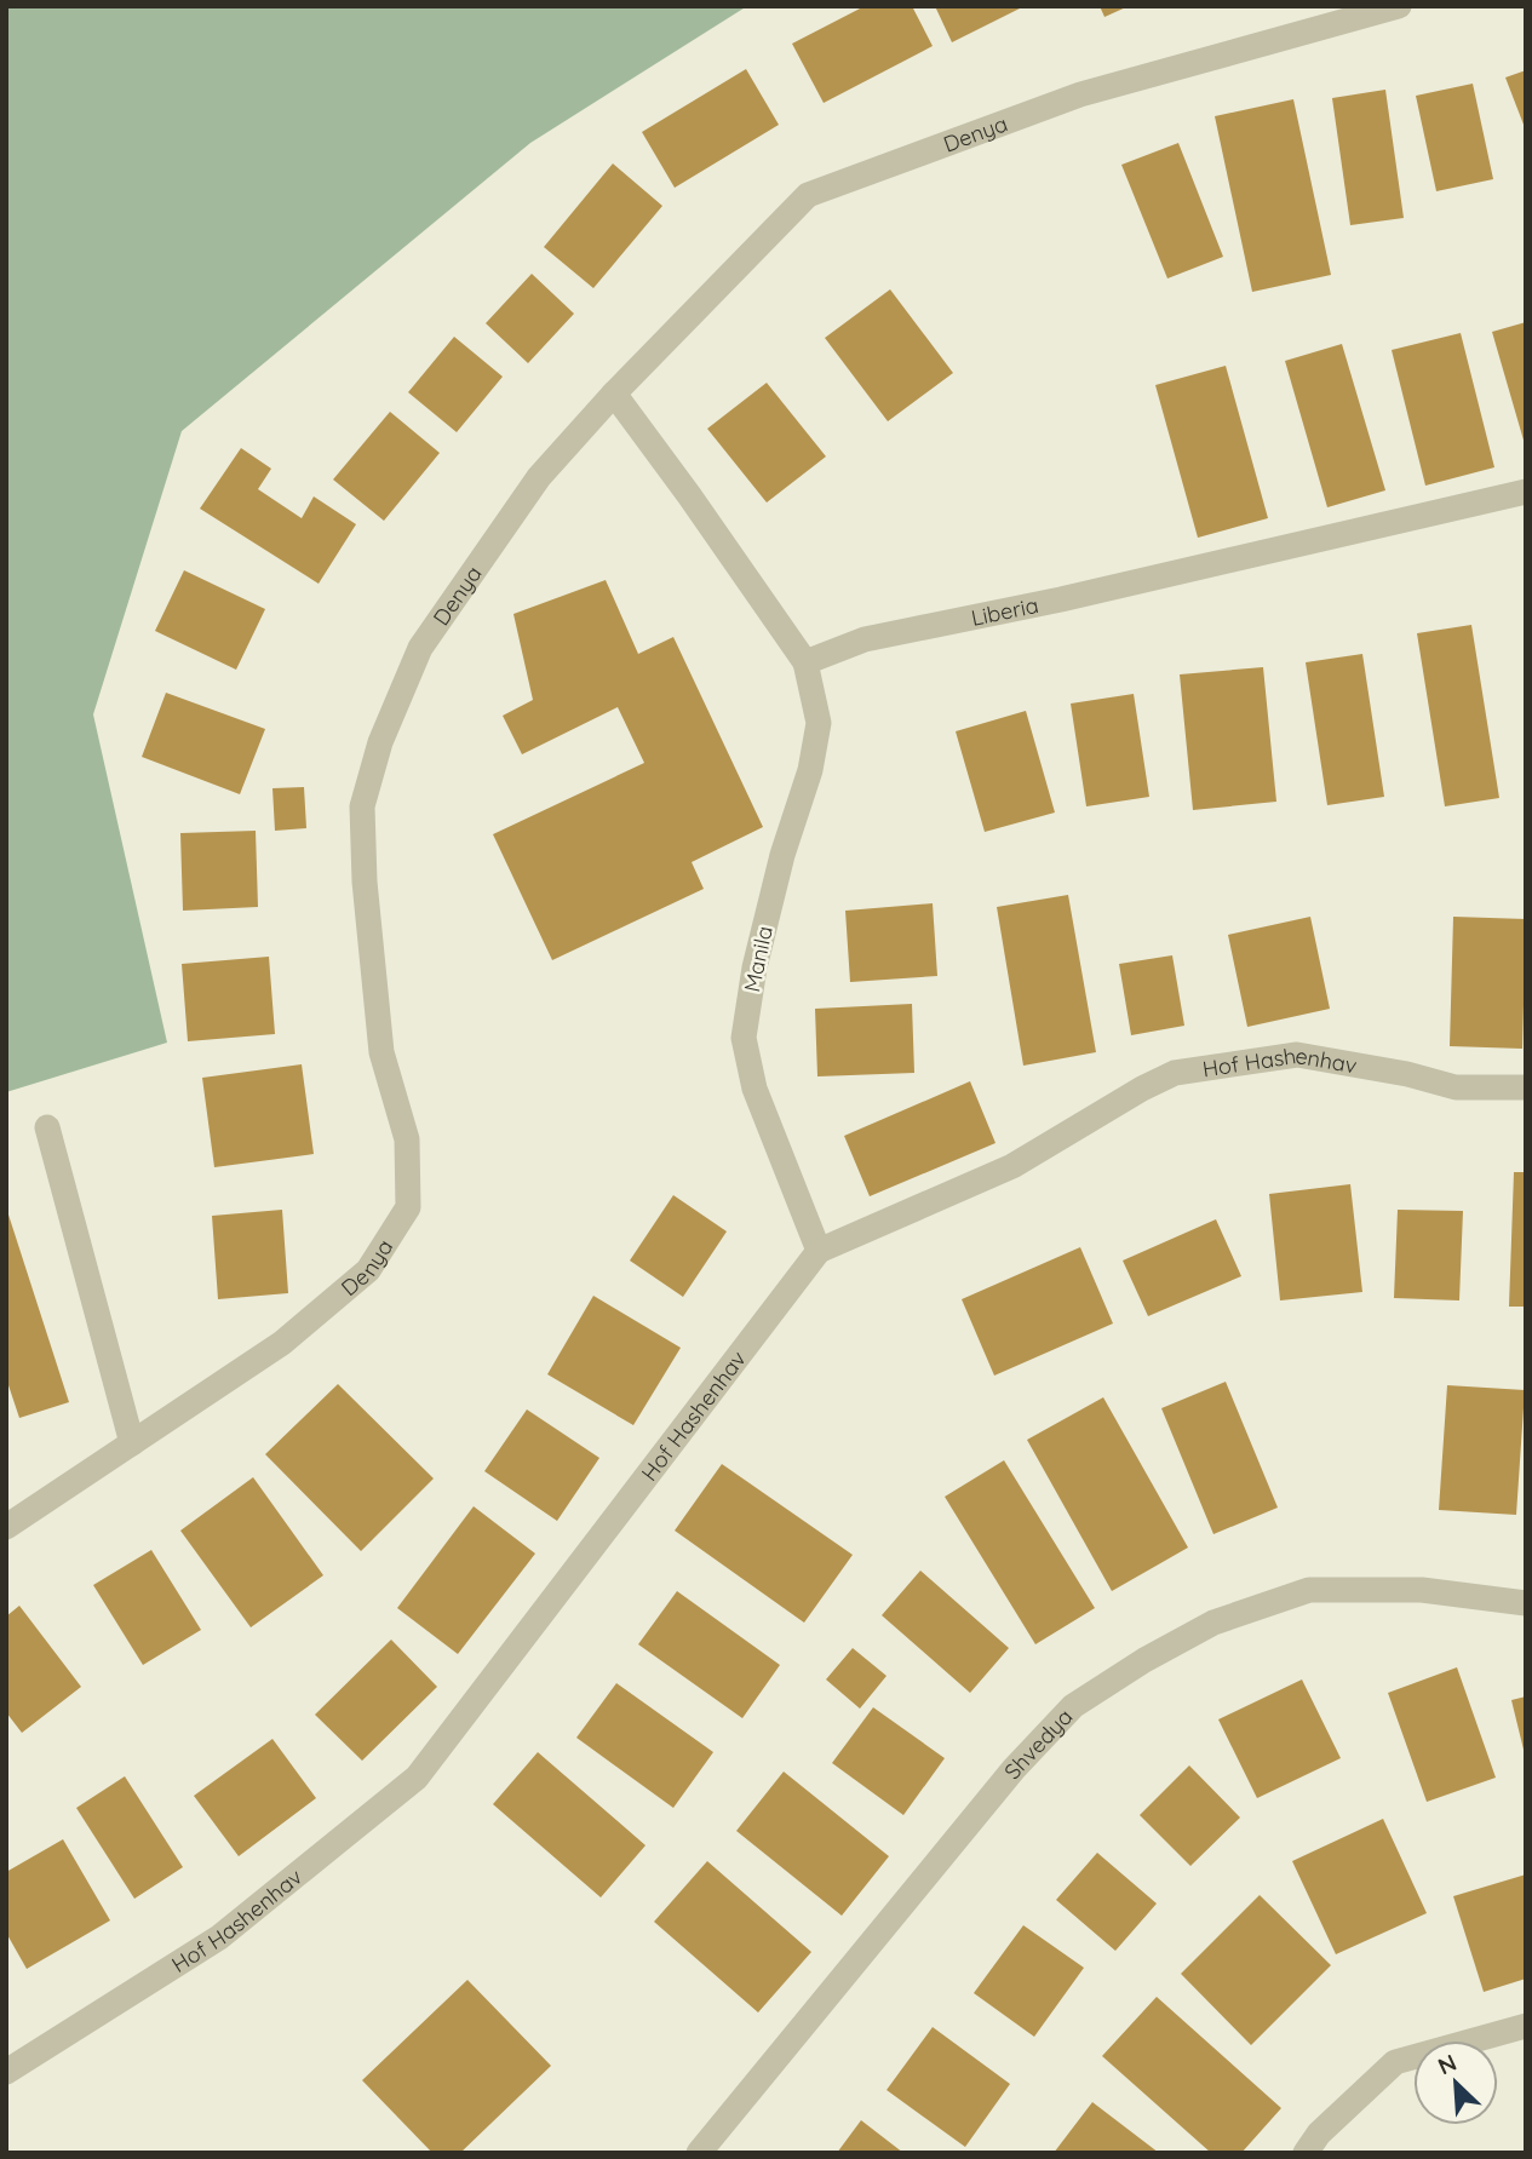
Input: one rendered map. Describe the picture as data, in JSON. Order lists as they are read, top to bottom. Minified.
{"streets":{"street":["Denya","Liberia","Manila","Hof Hashenhav","Shvedya"]},"crossings":[["Liberia","Manila"],["Manila","Hof Hashenhav"]],"north":"top left"}
